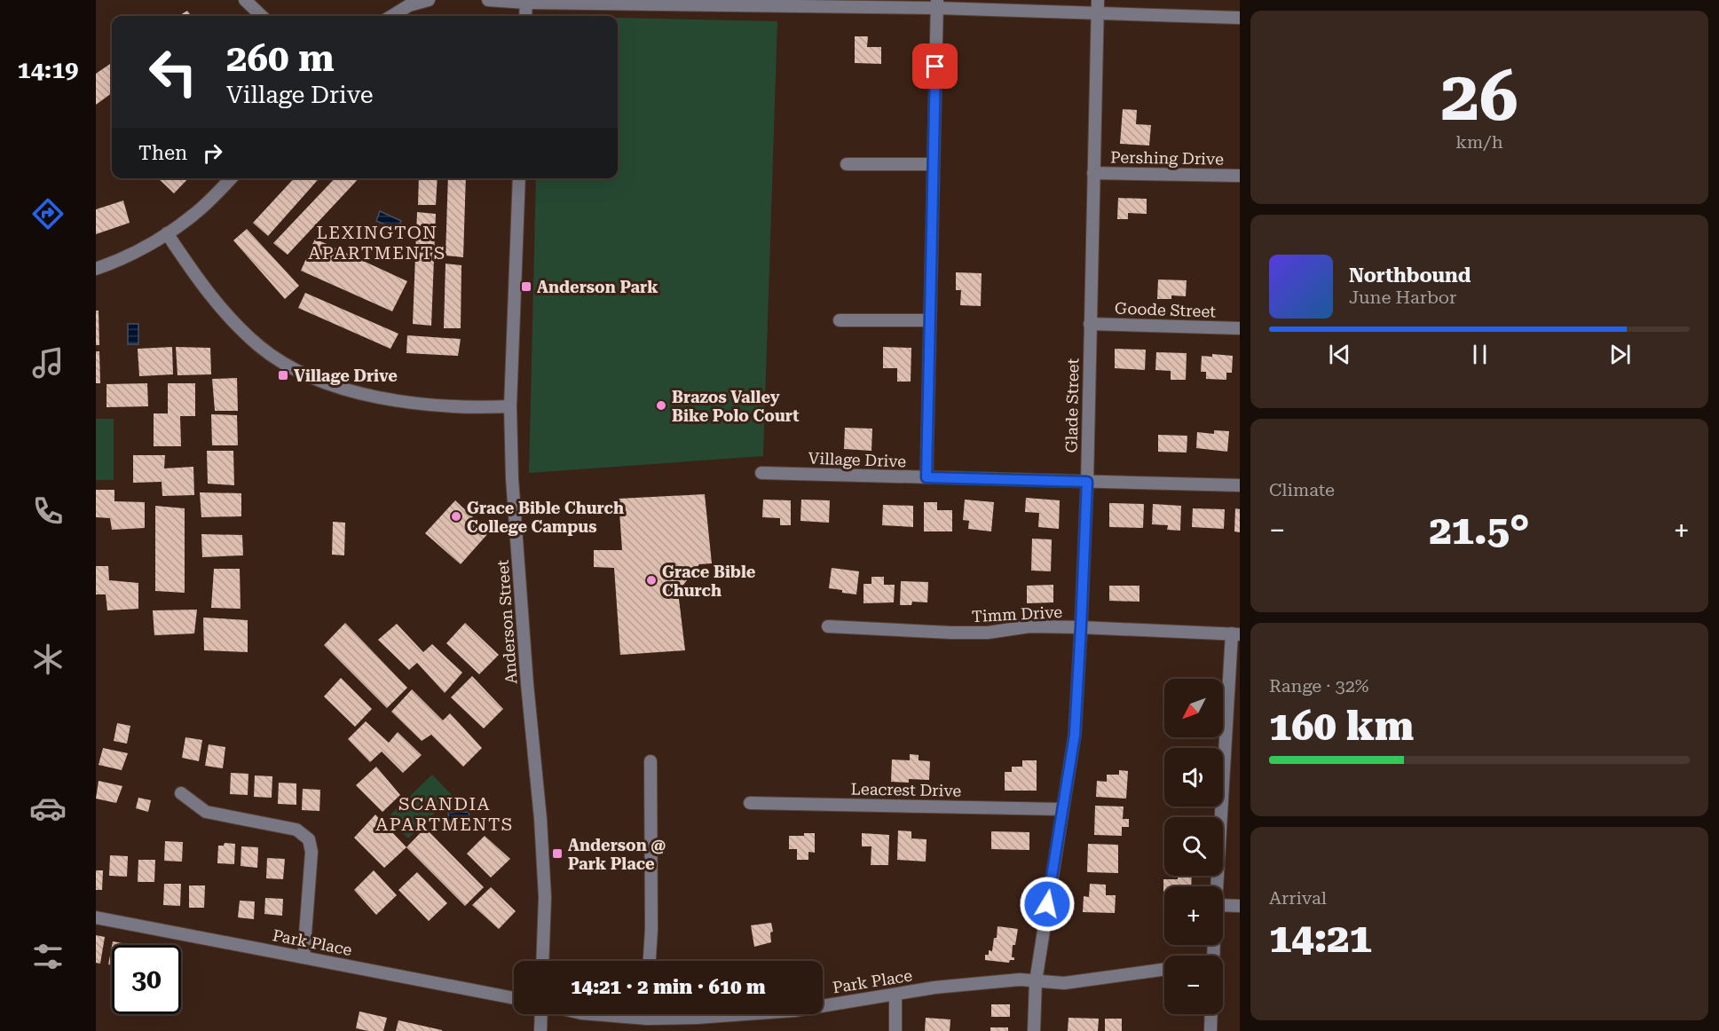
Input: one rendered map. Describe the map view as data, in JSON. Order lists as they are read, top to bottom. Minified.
{"streets":{"street":["Pershing Drive","Goode Street","Glade Street","Village Drive","Timm Drive","Anderson Street","Leacrest Drive","Park Place"]},"crossings":[["Pershing Drive","Glade Street"],["Goode Street","Glade Street"],["Glade Street","Village Drive"],["Glade Street","Timm Drive"],["Glade Street","Leacrest Drive"],["Glade Street","Park Place"]],"districts":["LEXINGTON APARTMENTS","SCANDIA APARTMENTS"],"places":{"transit":["Anderson Park","Village Drive","Anderson @ Park Place"],"other":["Brazos Valley Bike Polo Court","Grace Bible Church College Campus","Grace Bible Church"]},"north":"bottom left","page":{"tabs":"14:19","tile":[["26","km/h"],"Climate",["Range · 32%","160 km"],["Arrival","14:21"]],"turn":["260 m","Village Drive"],"then":"Then","song":["Northbound","June Harbor"],"heat":["−","21.5°","+"],"map_buttons":["+","−"],"limit":"30","trip":"14:21 · 2 min · 610 m"}}
